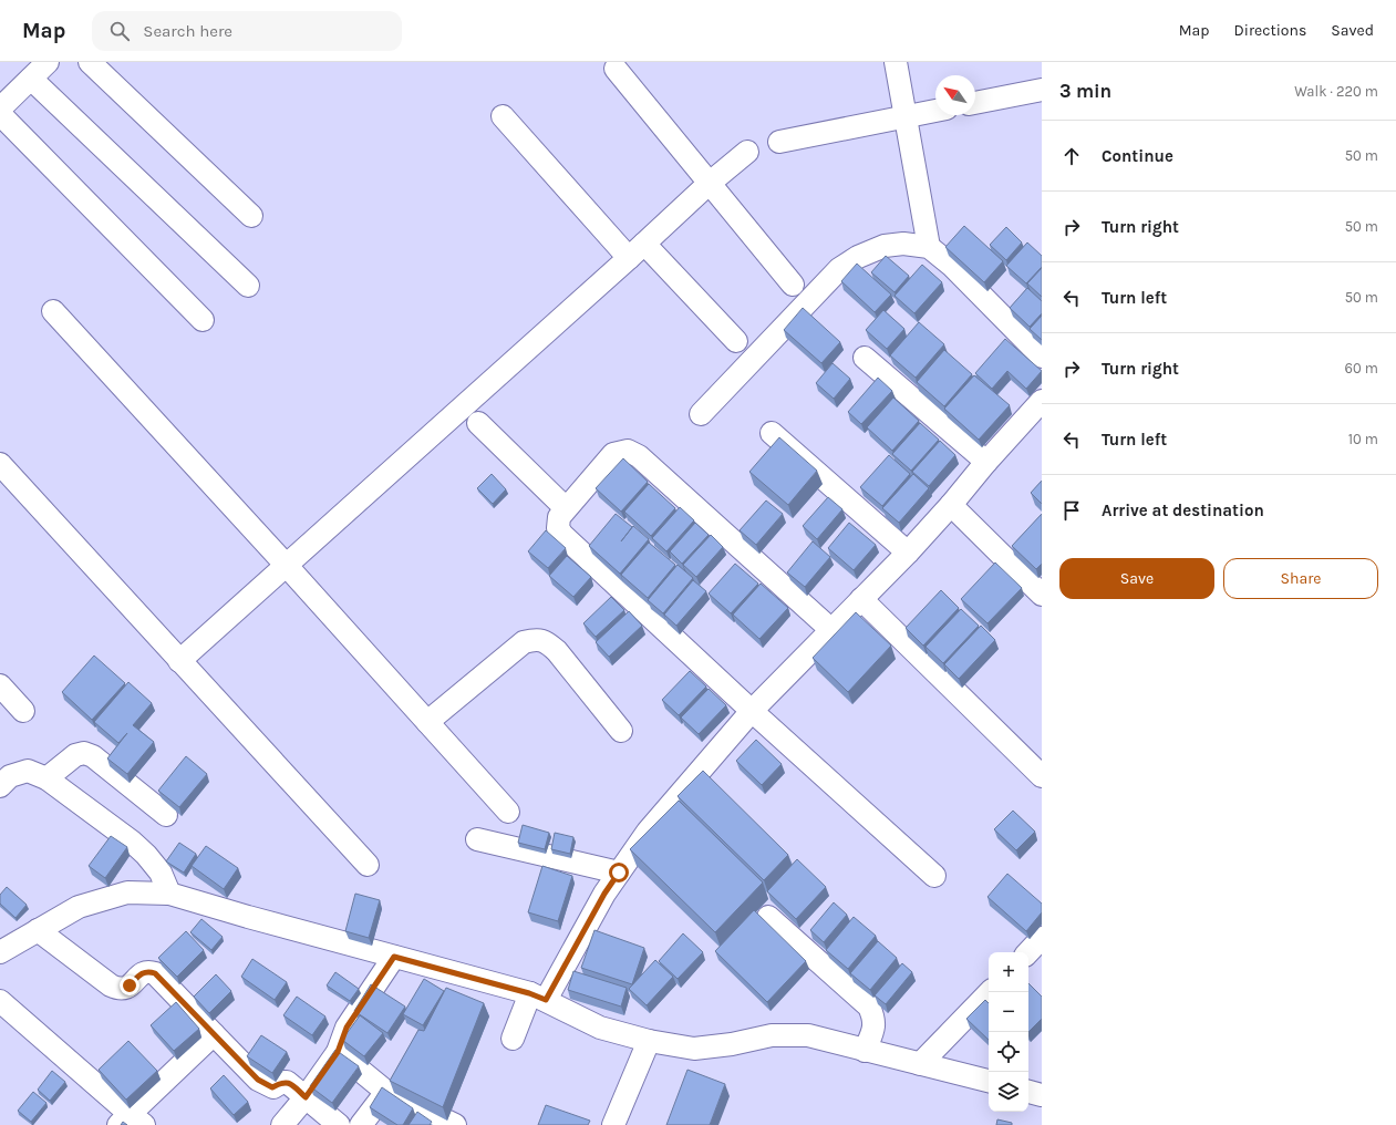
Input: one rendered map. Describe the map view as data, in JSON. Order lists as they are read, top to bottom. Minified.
{"north":"top left","page":{"header":"Map","search":"Search here","nav":["Map","Directions","Saved"],"heading":["3 min","Walk · 220 m"],"list":[["Continue","50 m"],["Turn right","50 m"],["Turn left","50 m"],["Turn right","60 m"],["Turn left","10 m"],"Arrive at destination"],"buttons":["Save","Share"],"map_buttons":["+","−"]}}
